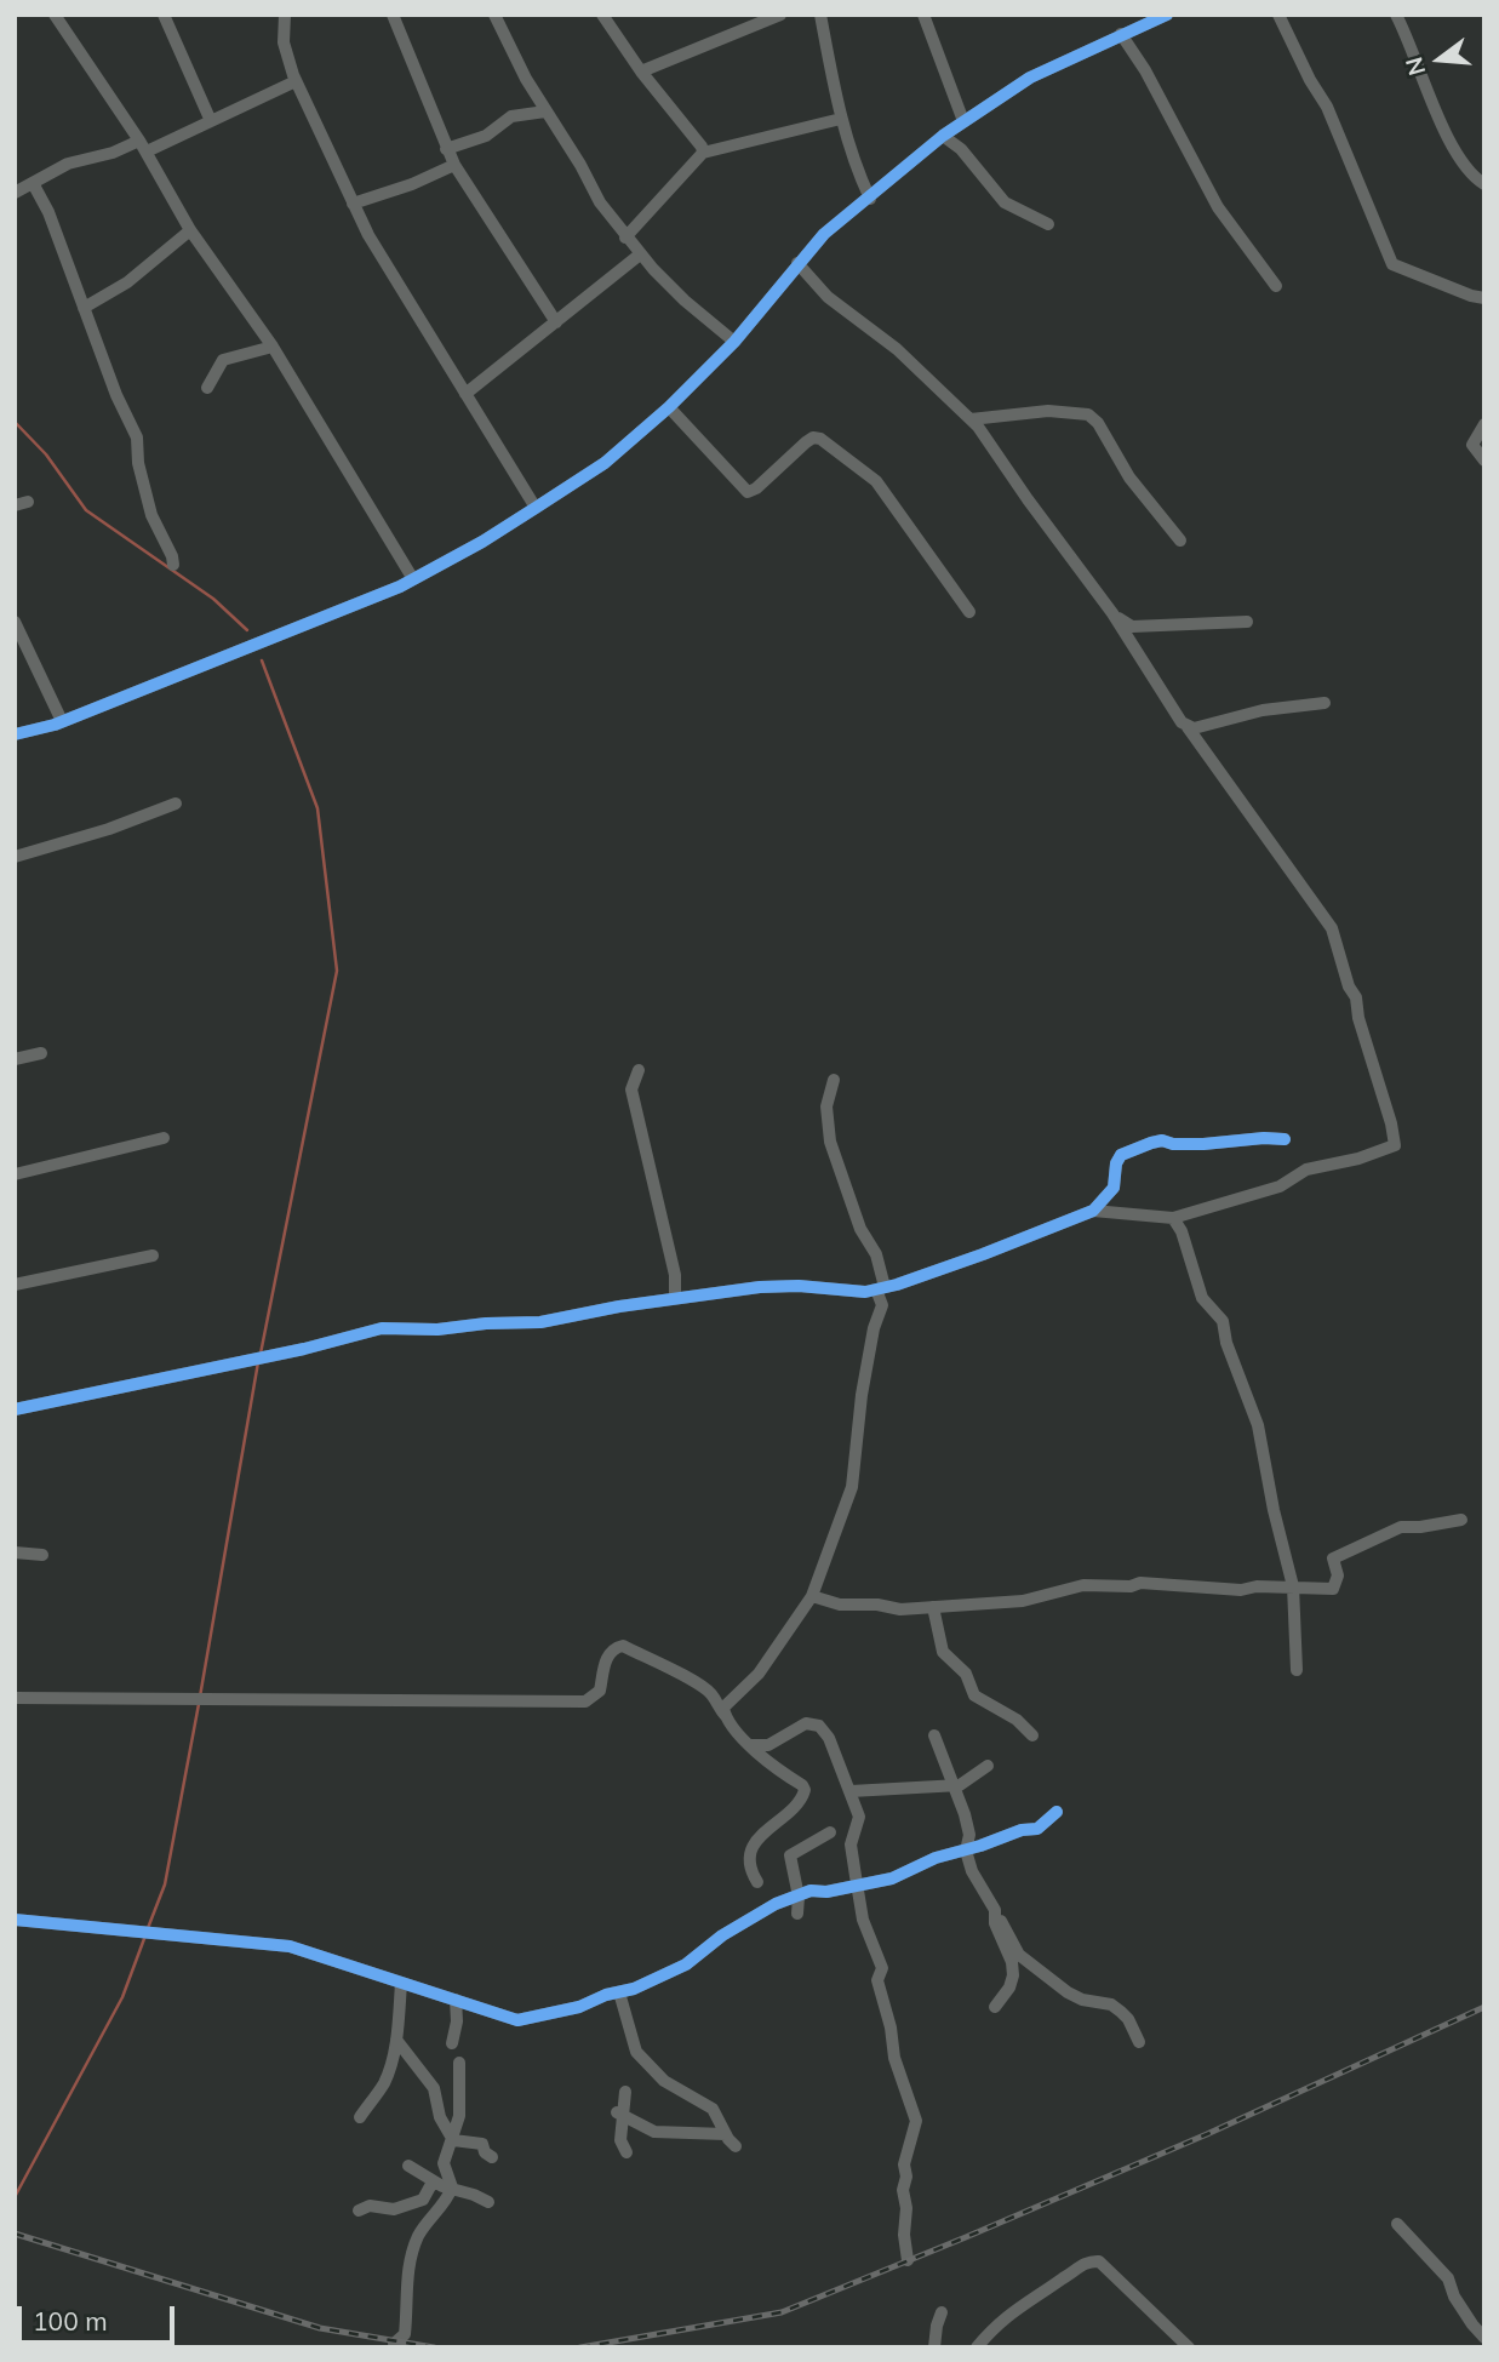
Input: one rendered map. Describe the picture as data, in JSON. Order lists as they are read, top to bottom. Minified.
{"scale_bar":"100 m","north":"left"}
